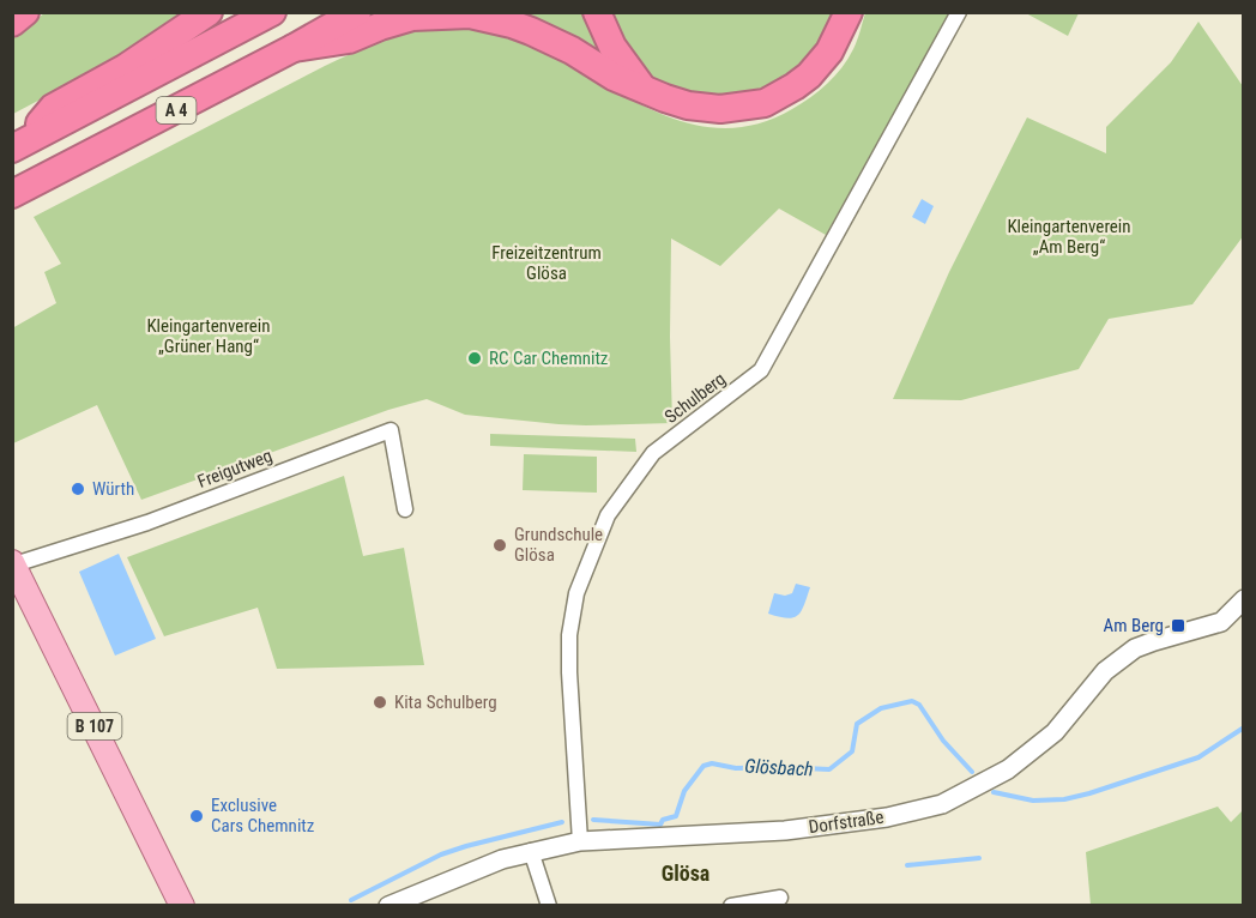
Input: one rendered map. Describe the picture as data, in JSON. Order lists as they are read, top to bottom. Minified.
{"streets":{"highway":["A 4"],"main road":["B 107"],"street":["Schulberg","Freigutweg","Dorfstraße"]},"crossings":[["Schulberg","Dorfstraße"],["Freigutweg","B 107"]],"districts":["Glösa"],"water":["Glösbach"],"parks":["Kleingartenverein „Am Berg“","Freizeitzentrum Glösa","Kleingartenverein „Grüner Hang“"],"places":{"other":["RC Car Chemnitz","Würth","Grundschule Glösa","Kita Schulberg","Exclusive Cars Chemnitz"],"transit":["Am Berg"]}}
